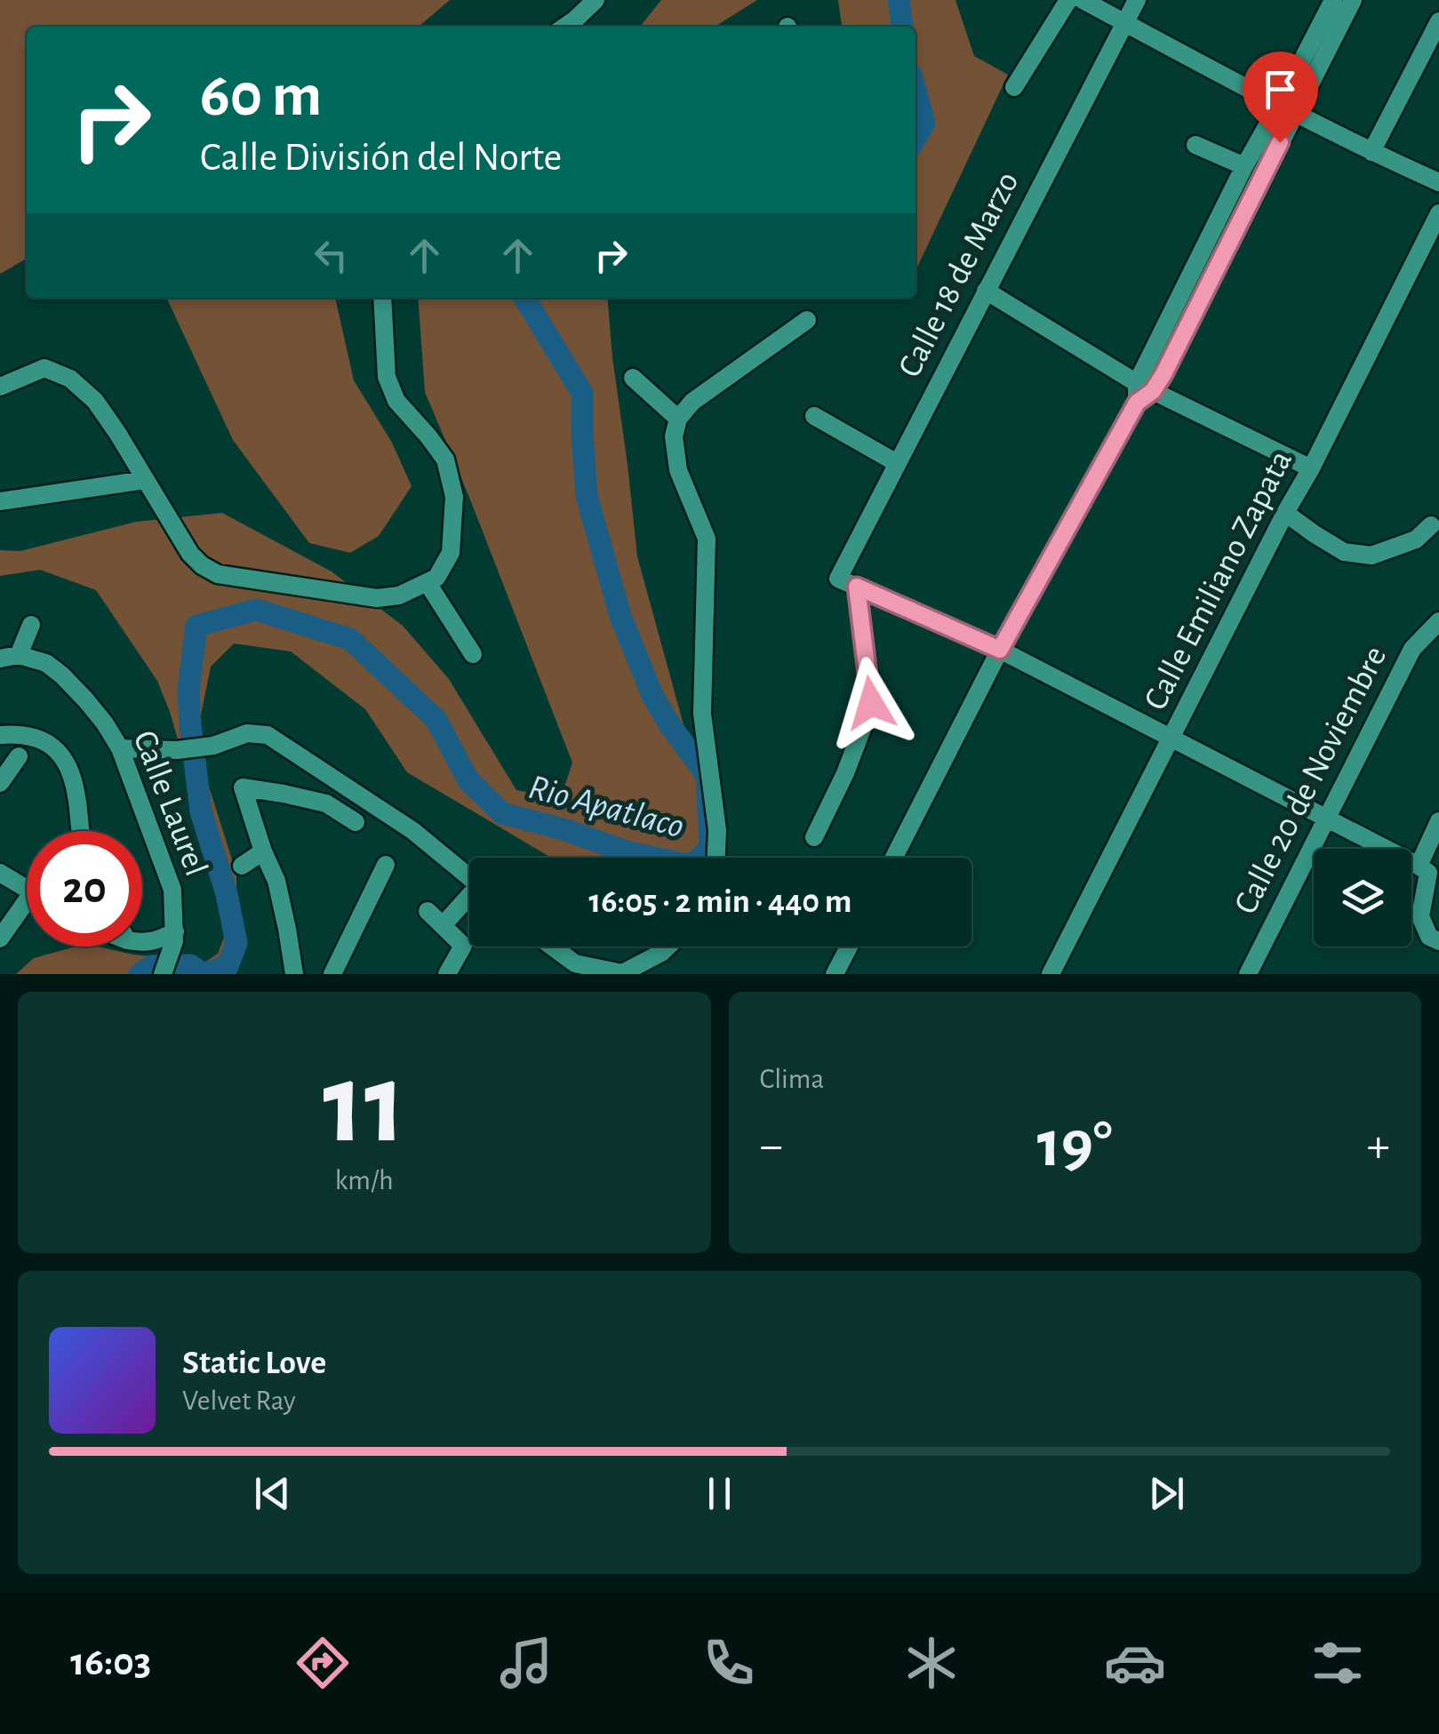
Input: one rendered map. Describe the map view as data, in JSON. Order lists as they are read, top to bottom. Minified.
{"streets":{"street":["Calle 18 de Marzo","Calle Emiliano Zapata","Calle 20 de Noviembre","Calle Laurel"]},"water":["Rio Apatlaco"],"page":{"turn":["60 m","Calle División del Norte"],"limit":"20","trip":"16:05 · 2 min · 440 m","tile":[["11","km/h"],"Clima"],"heat":["−","19°","+"],"song":["Static Love","Velvet Ray"],"tabs":"16:03"}}
